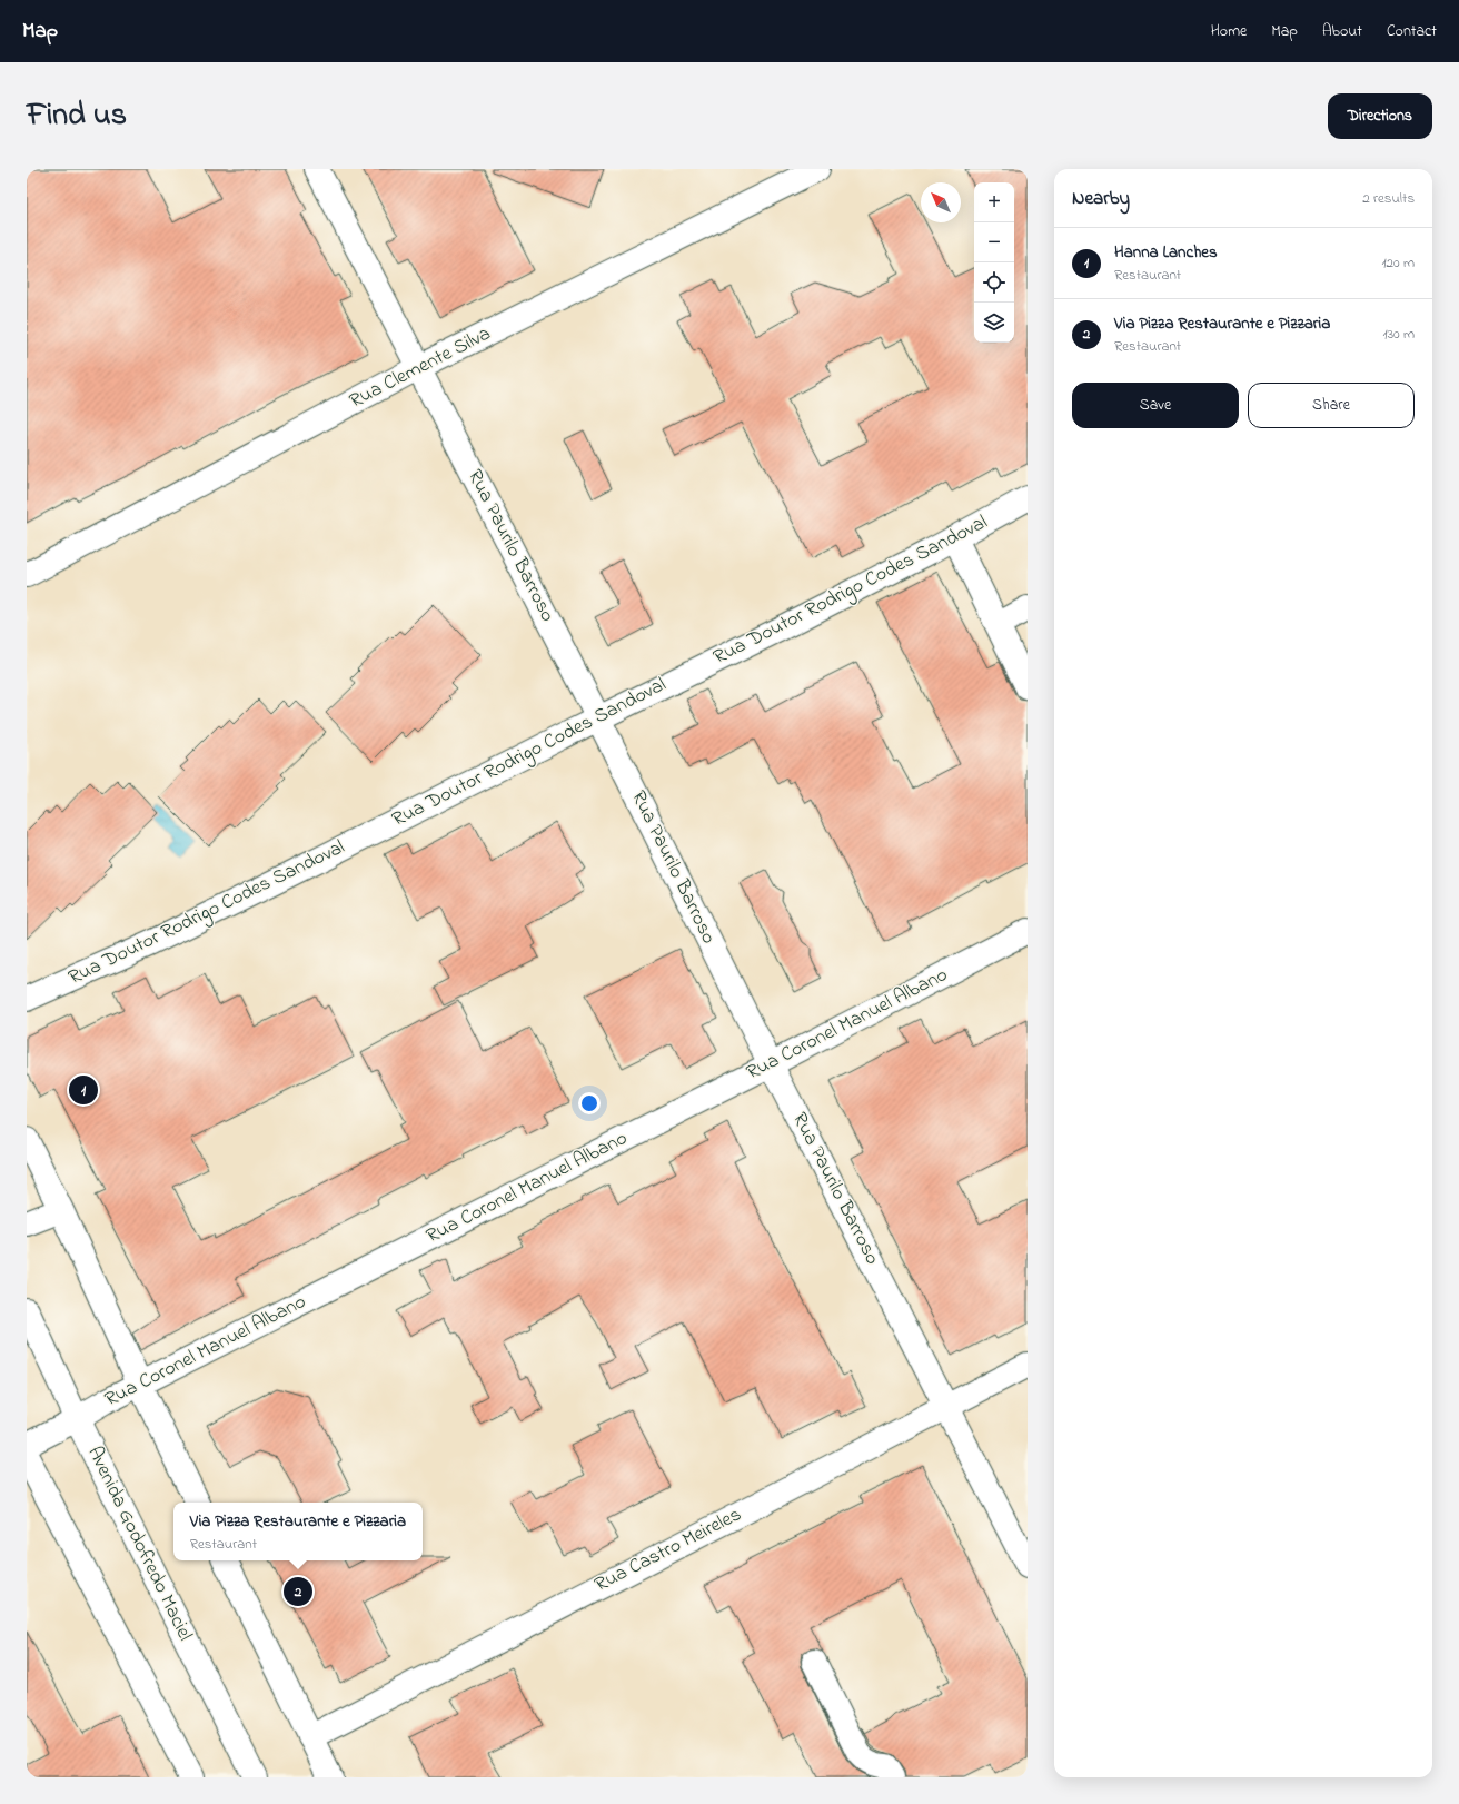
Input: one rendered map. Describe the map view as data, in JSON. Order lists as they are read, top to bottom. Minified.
{"streets":{"street":["Rua Clemente Silva","Rua Paurilo Barroso","Rua Doutor Rodrigo Codes Sandoval","Rua Coronel Manuel Albano","Avenida Godofredo Maciel","Rua Castro Meireles"]},"crossings":[["Rua Clemente Silva","Rua Paurilo Barroso"],["Rua Paurilo Barroso","Rua Doutor Rodrigo Codes Sandoval"],["Rua Paurilo Barroso","Rua Coronel Manuel Albano"],["Rua Paurilo Barroso","Rua Castro Meireles"],["Rua Coronel Manuel Albano","Avenida Godofredo Maciel"]],"north":"top left","page":{"header":"Map","nav":["Home","Map","About","Contact"],"title":"Find us","buttons":["Directions",["Save","Share"]],"heading":["Nearby","2 results"],"map_buttons":["+","−"],"list":[{"mark":"1","name":"Hanna Lanches","note":"Restaurant","value":"120 m"},{"mark":"2","name":"Via Pizza Restaurante e Pizzaria","note":"Restaurant","value":"130 m"}],"pins":["1","2"],"popup":["Via Pizza Restaurante e Pizzaria","Restaurant"]}}
